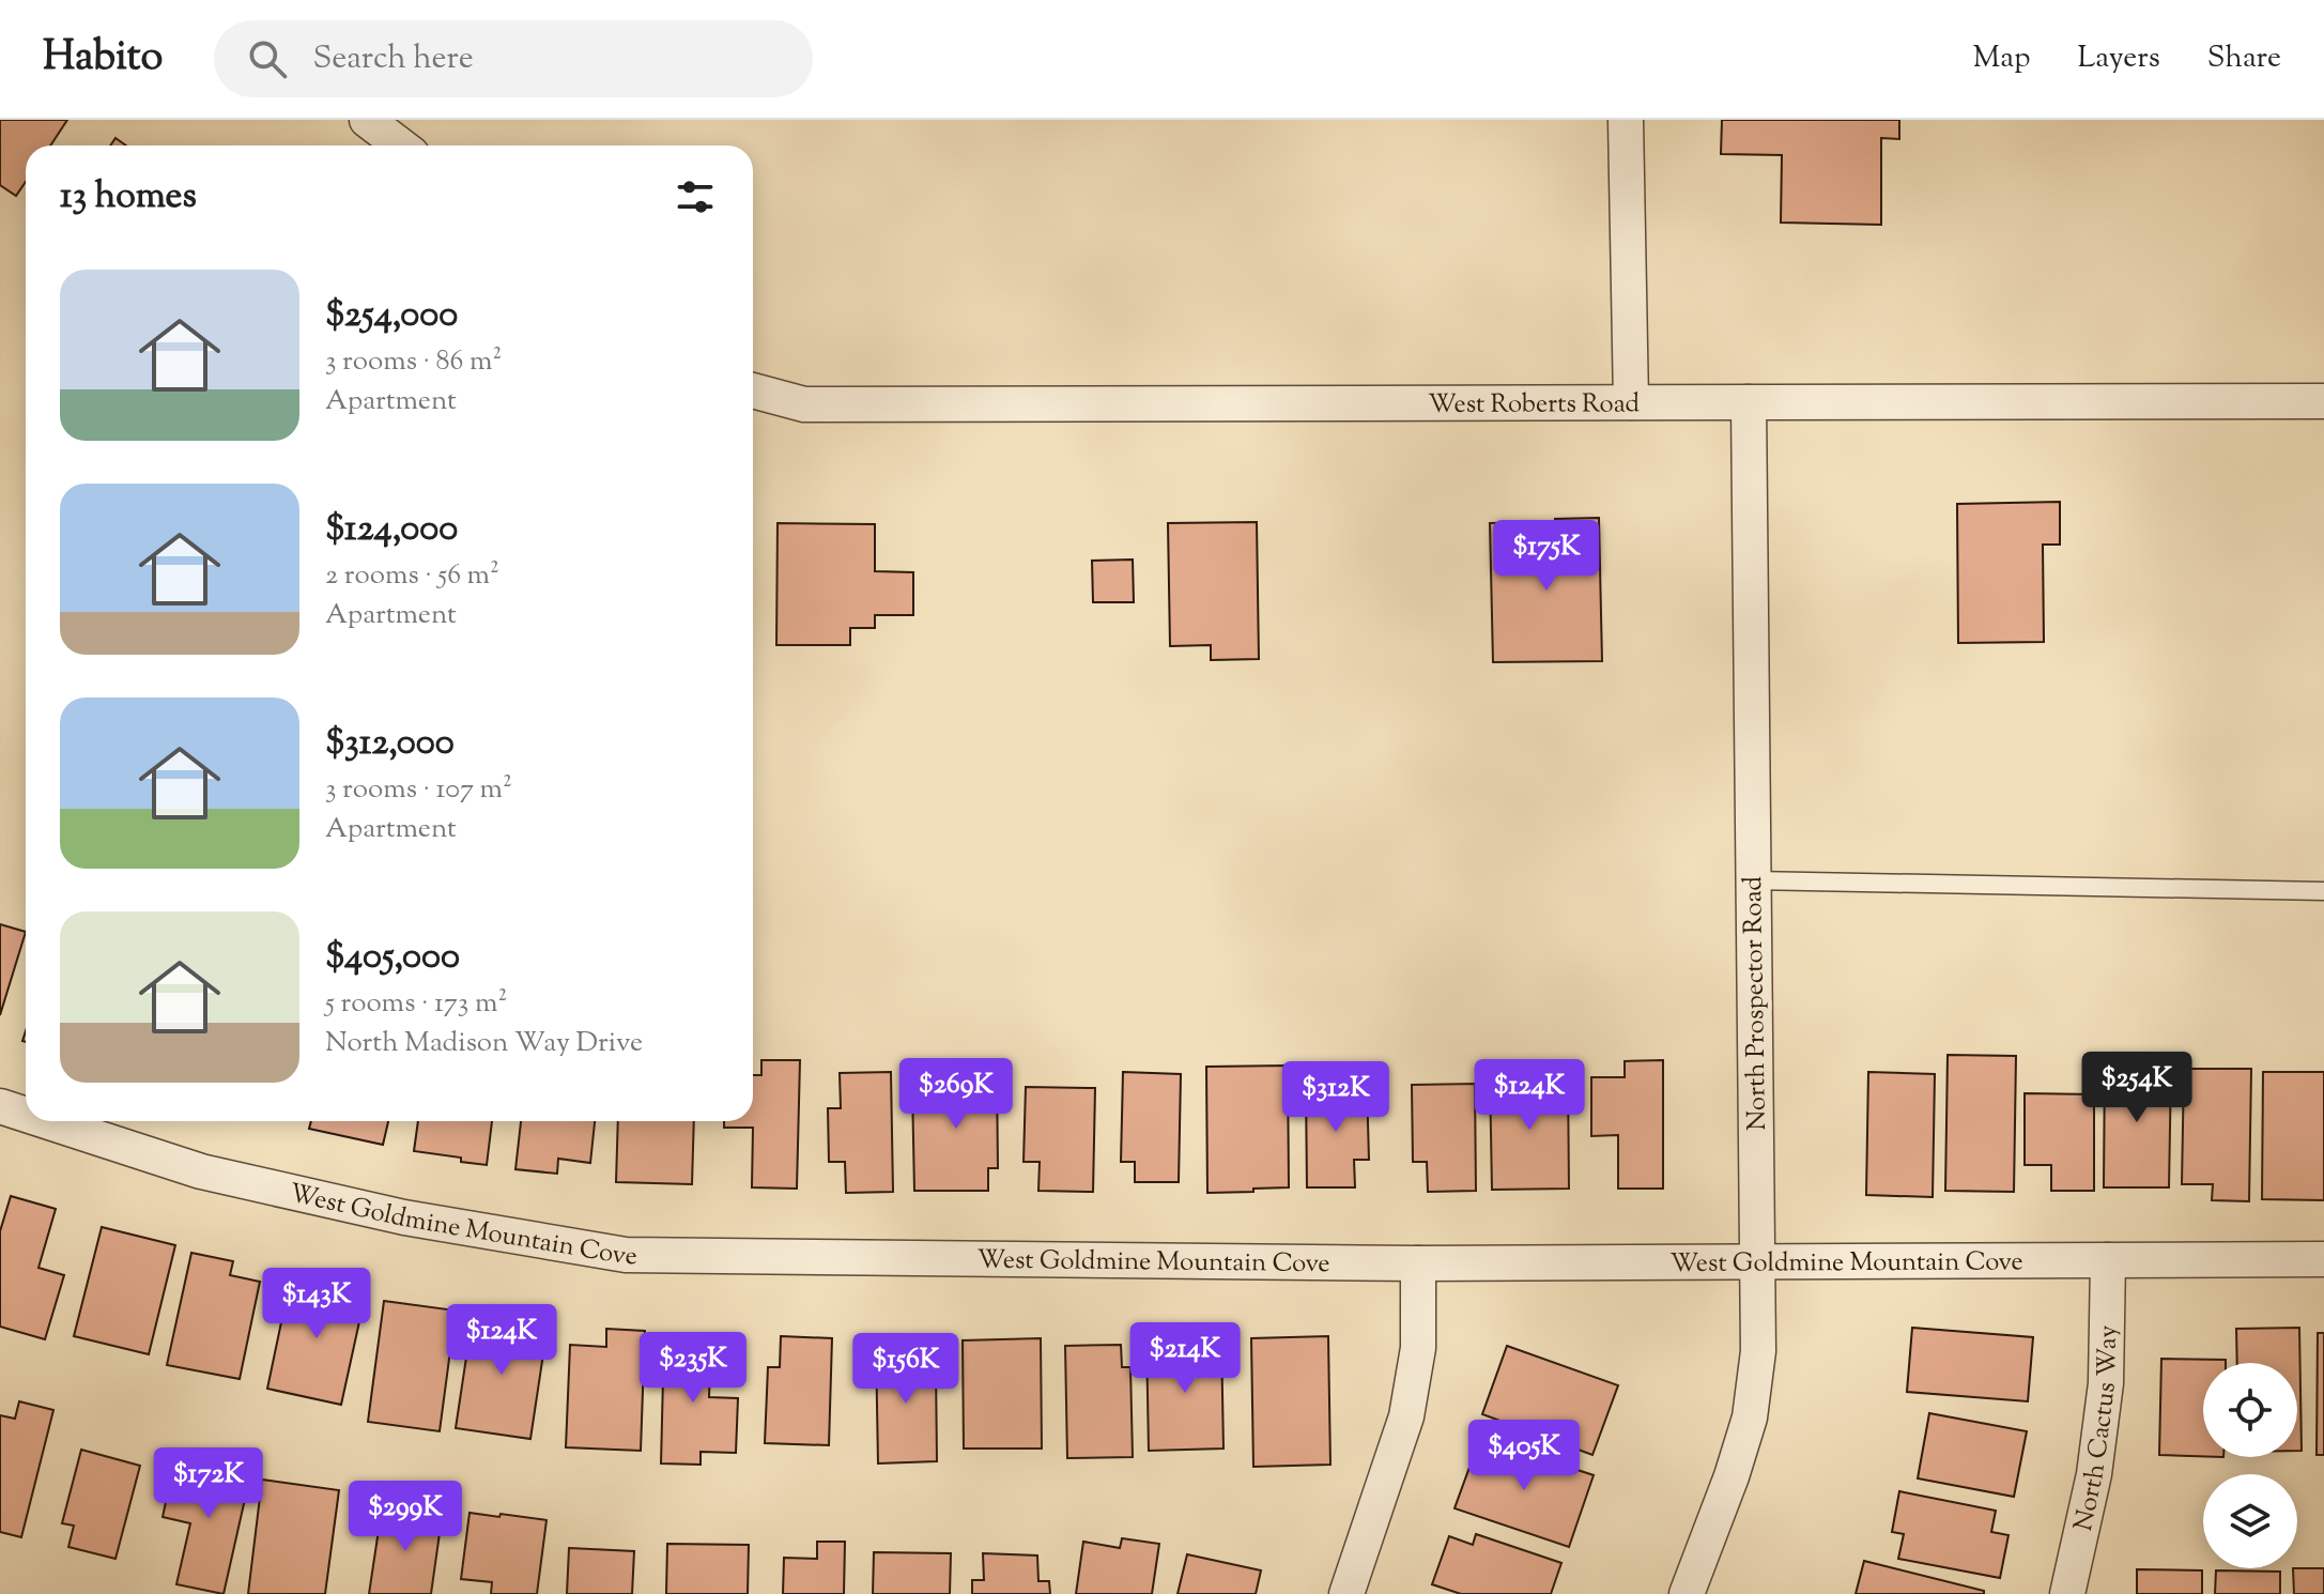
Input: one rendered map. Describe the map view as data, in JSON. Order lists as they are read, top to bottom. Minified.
{"streets":{"street":["West Roberts Road","North Prospector Road","West Goldmine Mountain Cove","North Cactus Way"]},"crossings":[["West Roberts Road","North Prospector Road"],["North Prospector Road","West Goldmine Mountain Cove"],["West Goldmine Mountain Cove","North Cactus Way"]],"page":{"header":"Habito","search":"Search here","nav":["Map","Layers","Share"],"heading":"13 homes","list":[{"name":"$254,000","note":"3 rooms · 86 m² · Apartment"},{"name":"$124,000","note":"2 rooms · 56 m² · Apartment"},{"name":"$312,000","note":"3 rooms · 107 m² · Apartment"},{"name":"$405,000","note":"5 rooms · 173 m² · North Madison Way Drive"}],"price":["$175K","$254K","$269K","$124K","$312K","$143K","$124K","$214K","$235K","$156K","$405K","$172K","$299K"]}}
